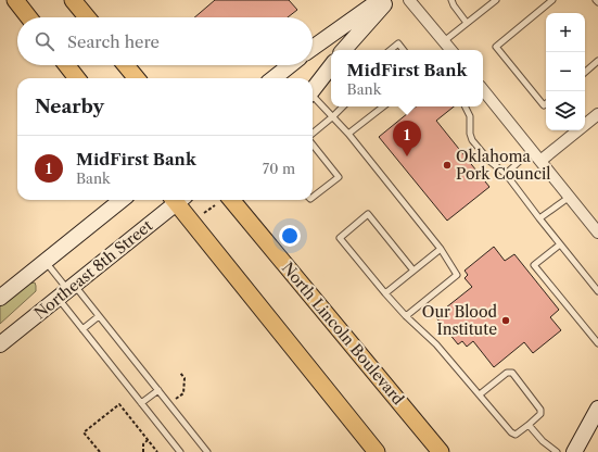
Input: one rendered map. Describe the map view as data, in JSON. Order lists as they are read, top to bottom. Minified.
{"streets":{"main road":["Northeast 8th Street","North Lincoln Boulevard"]},"places":["Oklahoma Pork Council","Our Blood Institute"],"page":{"map_buttons":["+","−"],"search":"Search here","popup":["MidFirst Bank","Bank"],"heading":"Nearby","pins":"1","list":[{"mark":"1","name":"MidFirst Bank","note":"Bank","value":"70 m"}]}}
